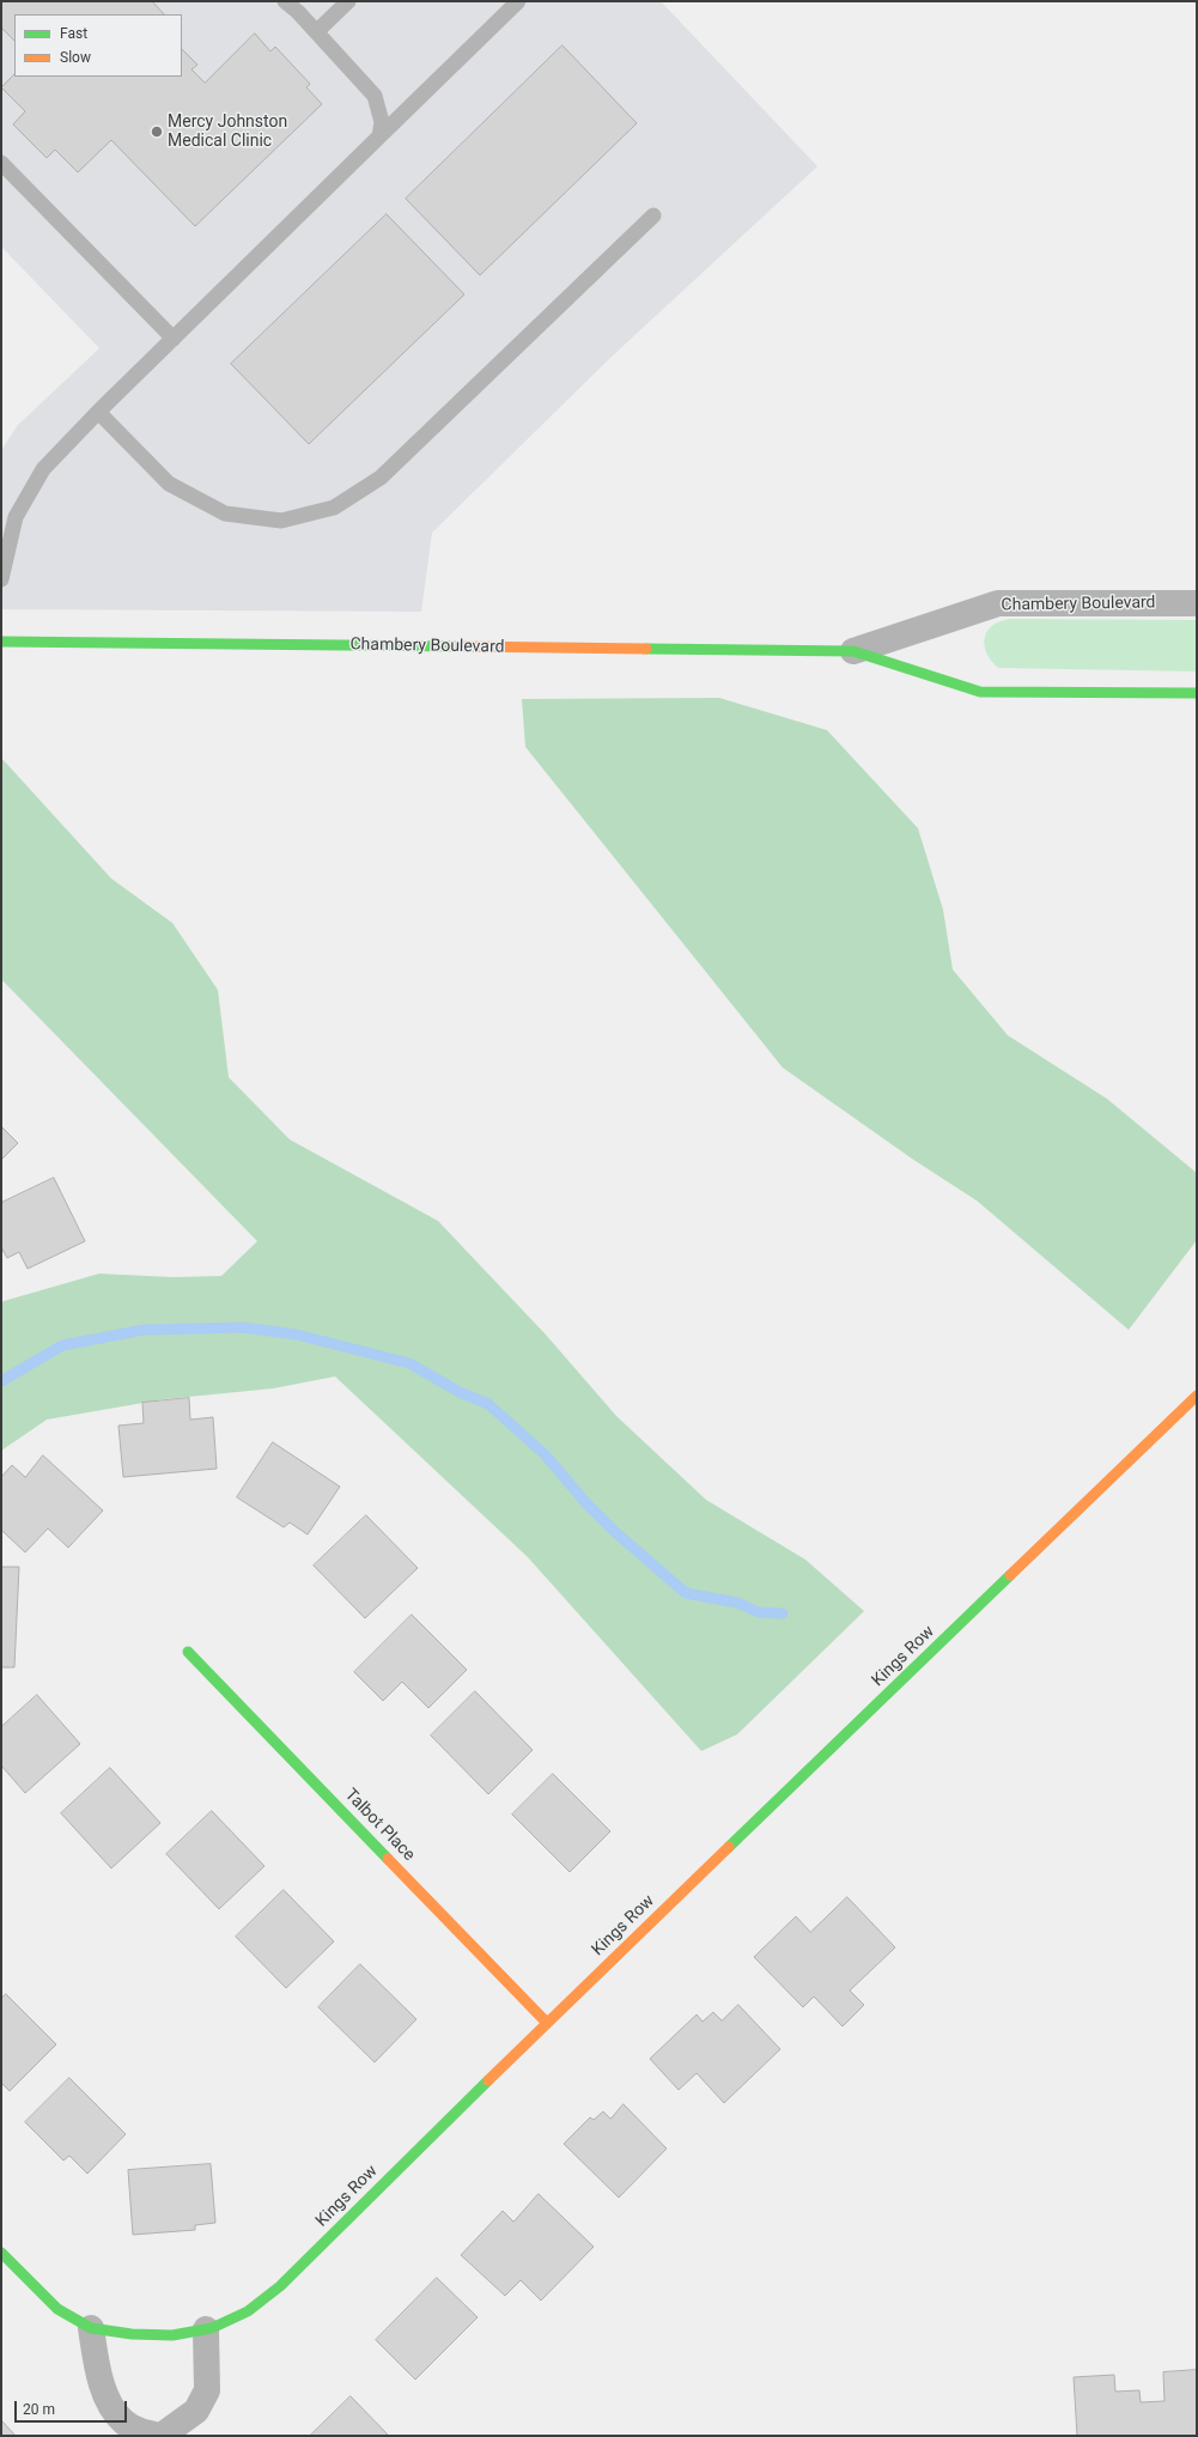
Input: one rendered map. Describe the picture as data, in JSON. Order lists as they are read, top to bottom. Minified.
{"streets":{"street":["Chambery Boulevard","Kings Row","Talbot Place"]},"crossings":[["Kings Row","Talbot Place"]],"places":["Mercy Johnston Medical Clinic"],"legend":["Fast","Slow"],"scale_bar":"20 m"}
